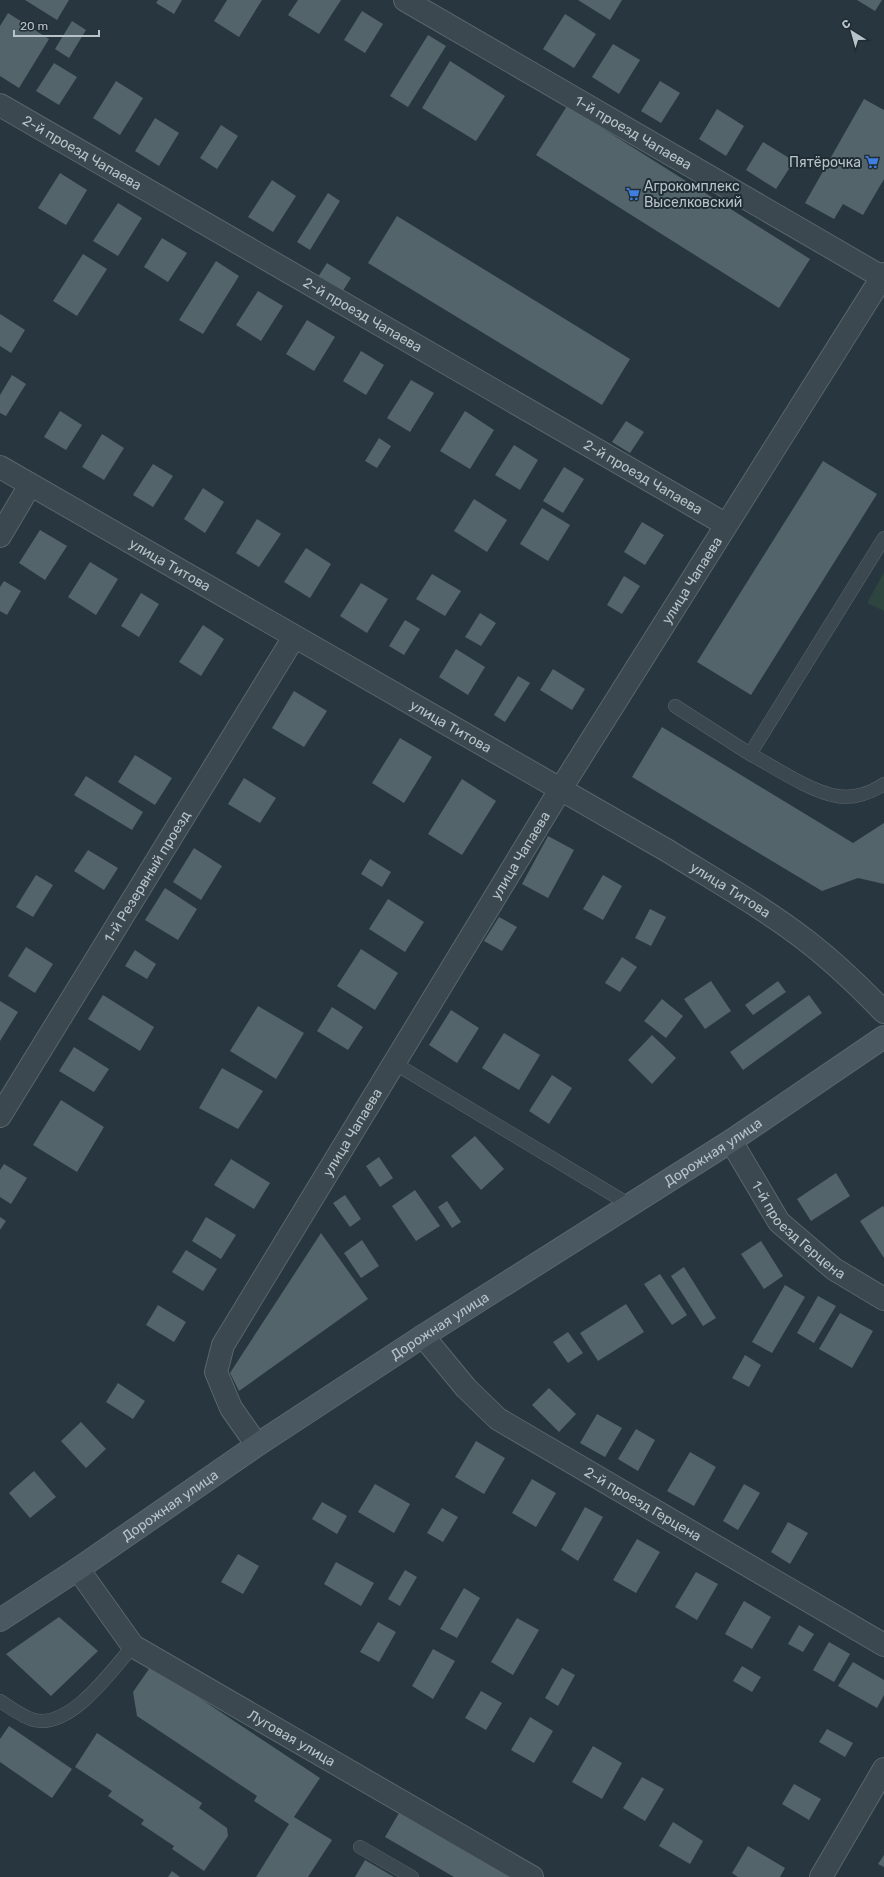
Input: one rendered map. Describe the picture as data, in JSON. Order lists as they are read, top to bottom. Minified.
{"streets":{"main road":["Дорожная улица"],"street":["1-й проезд Чапаева","2-й проезд Чапаева","улица Титова","улица Чапаева","1-й Резервный проезд","1-й проезд Герцена","2-й проезд Герцена","Луговая улица"]},"crossings":[["1-й проезд Чапаева","улица Чапаева"],["2-й проезд Чапаева","улица Чапаева"],["улица Титова","улица Чапаева"],["улица Титова","1-й Резервный проезд"],["улица Чапаева","Дорожная улица"],["Дорожная улица","1-й проезд Герцена"],["Дорожная улица","2-й проезд Герцена"],["Дорожная улица","Луговая улица"]],"places":{"supermarket":["Пятёрочка","Агрокомплекс Выселковский"]},"scale_bar":"20 m","north":"top left"}
